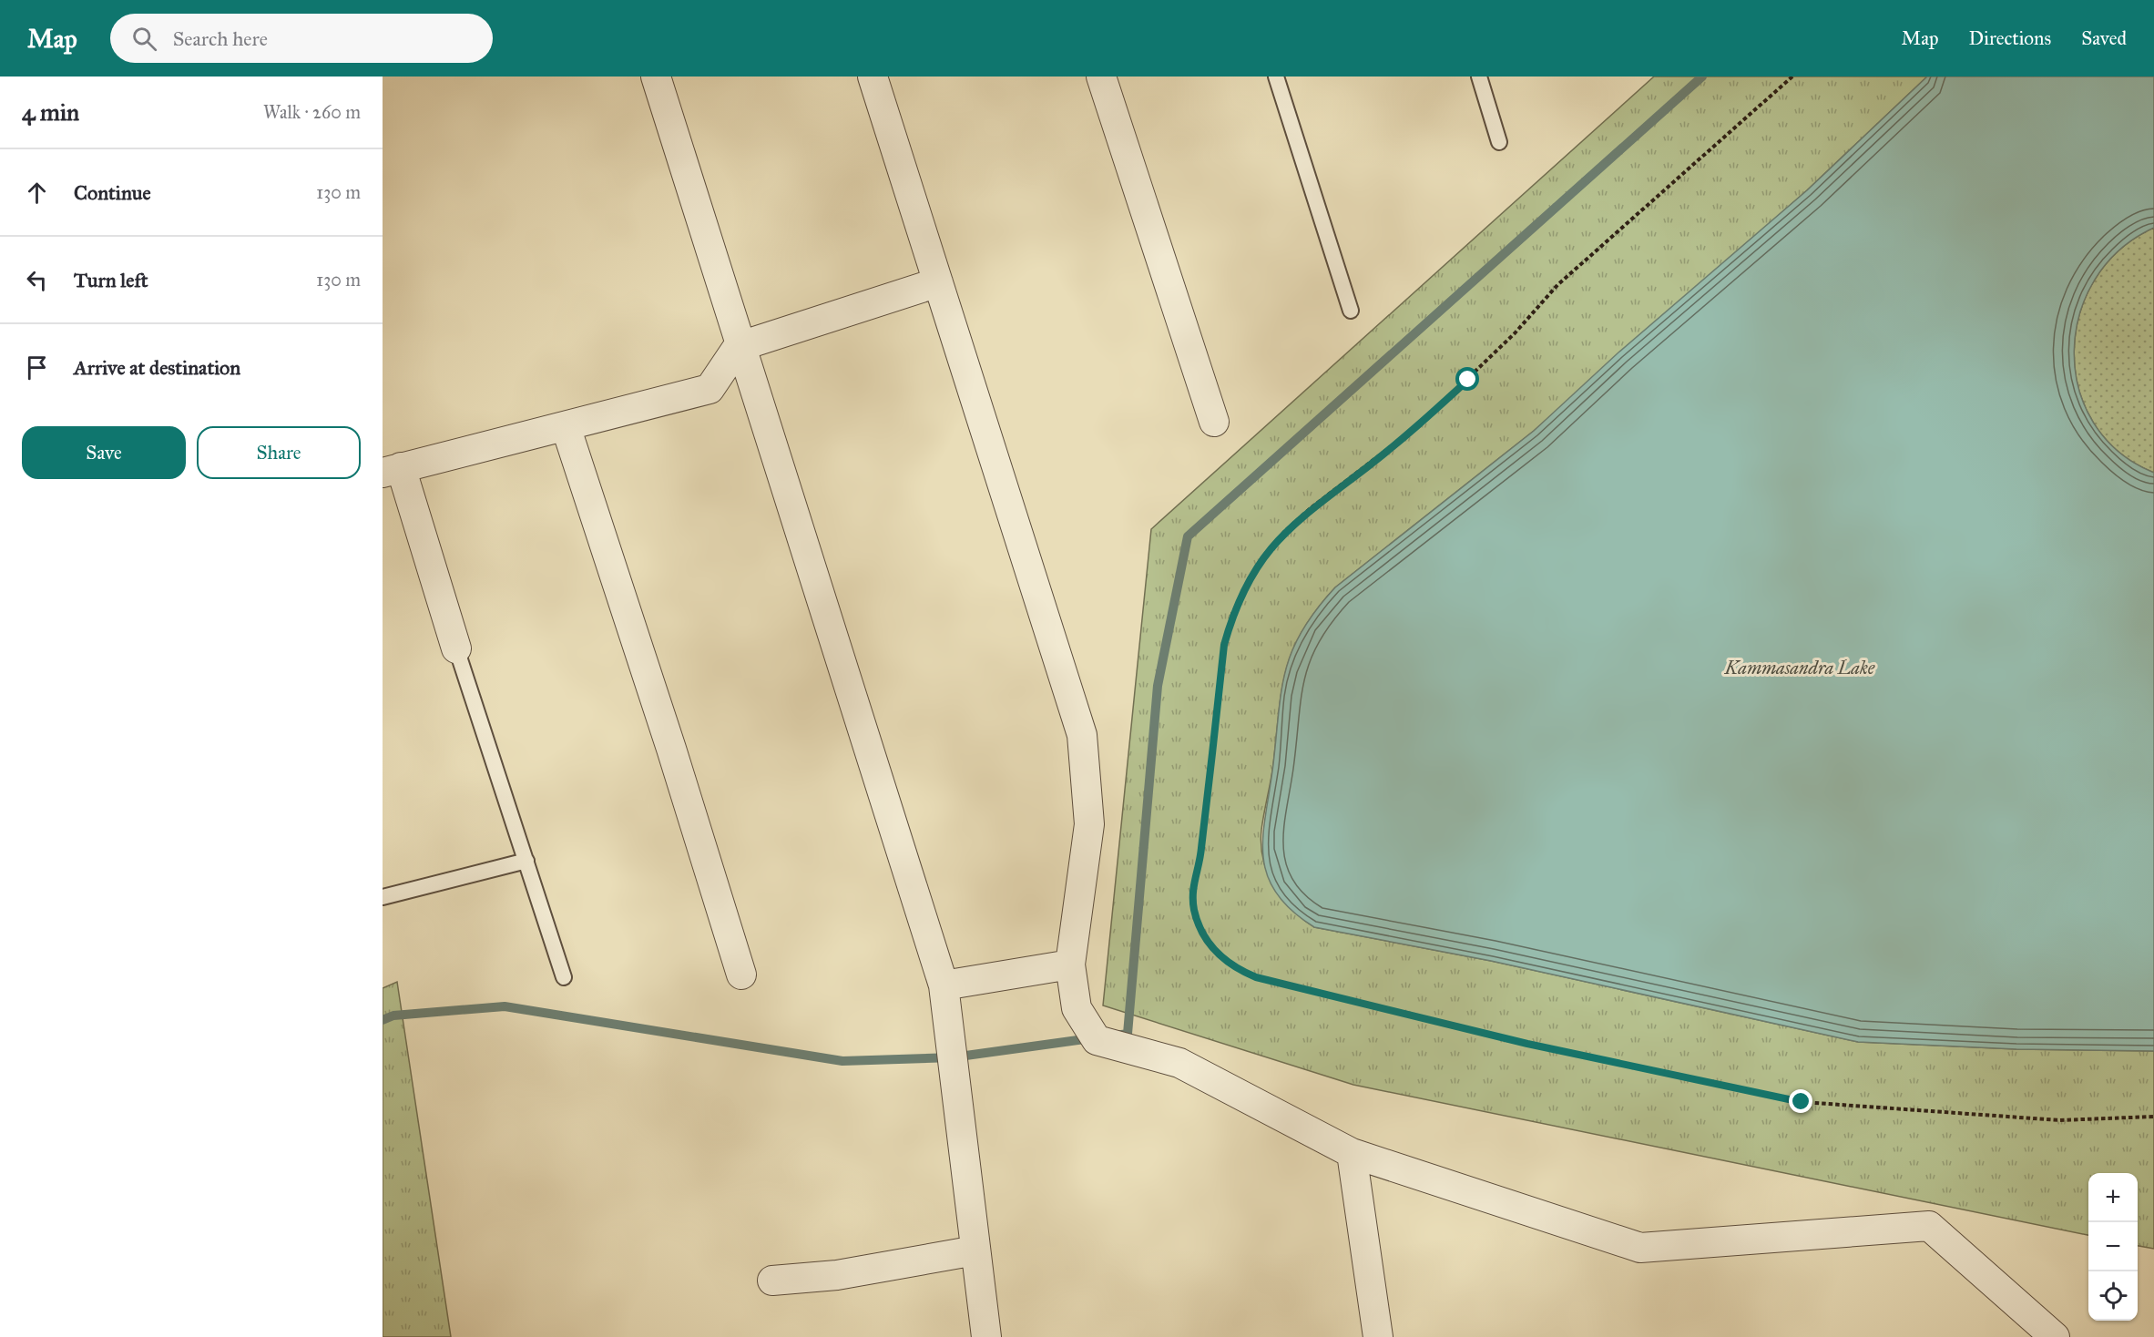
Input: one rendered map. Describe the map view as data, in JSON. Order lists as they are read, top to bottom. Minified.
{"water":["Kammasandra Lake"],"page":{"header":"Map","search":"Search here","nav":["Map","Directions","Saved"],"heading":["4 min","Walk · 260 m"],"list":[["Continue","130 m"],["Turn left","130 m"],"Arrive at destination"],"buttons":["Save","Share"],"map_buttons":["+","−"]}}
